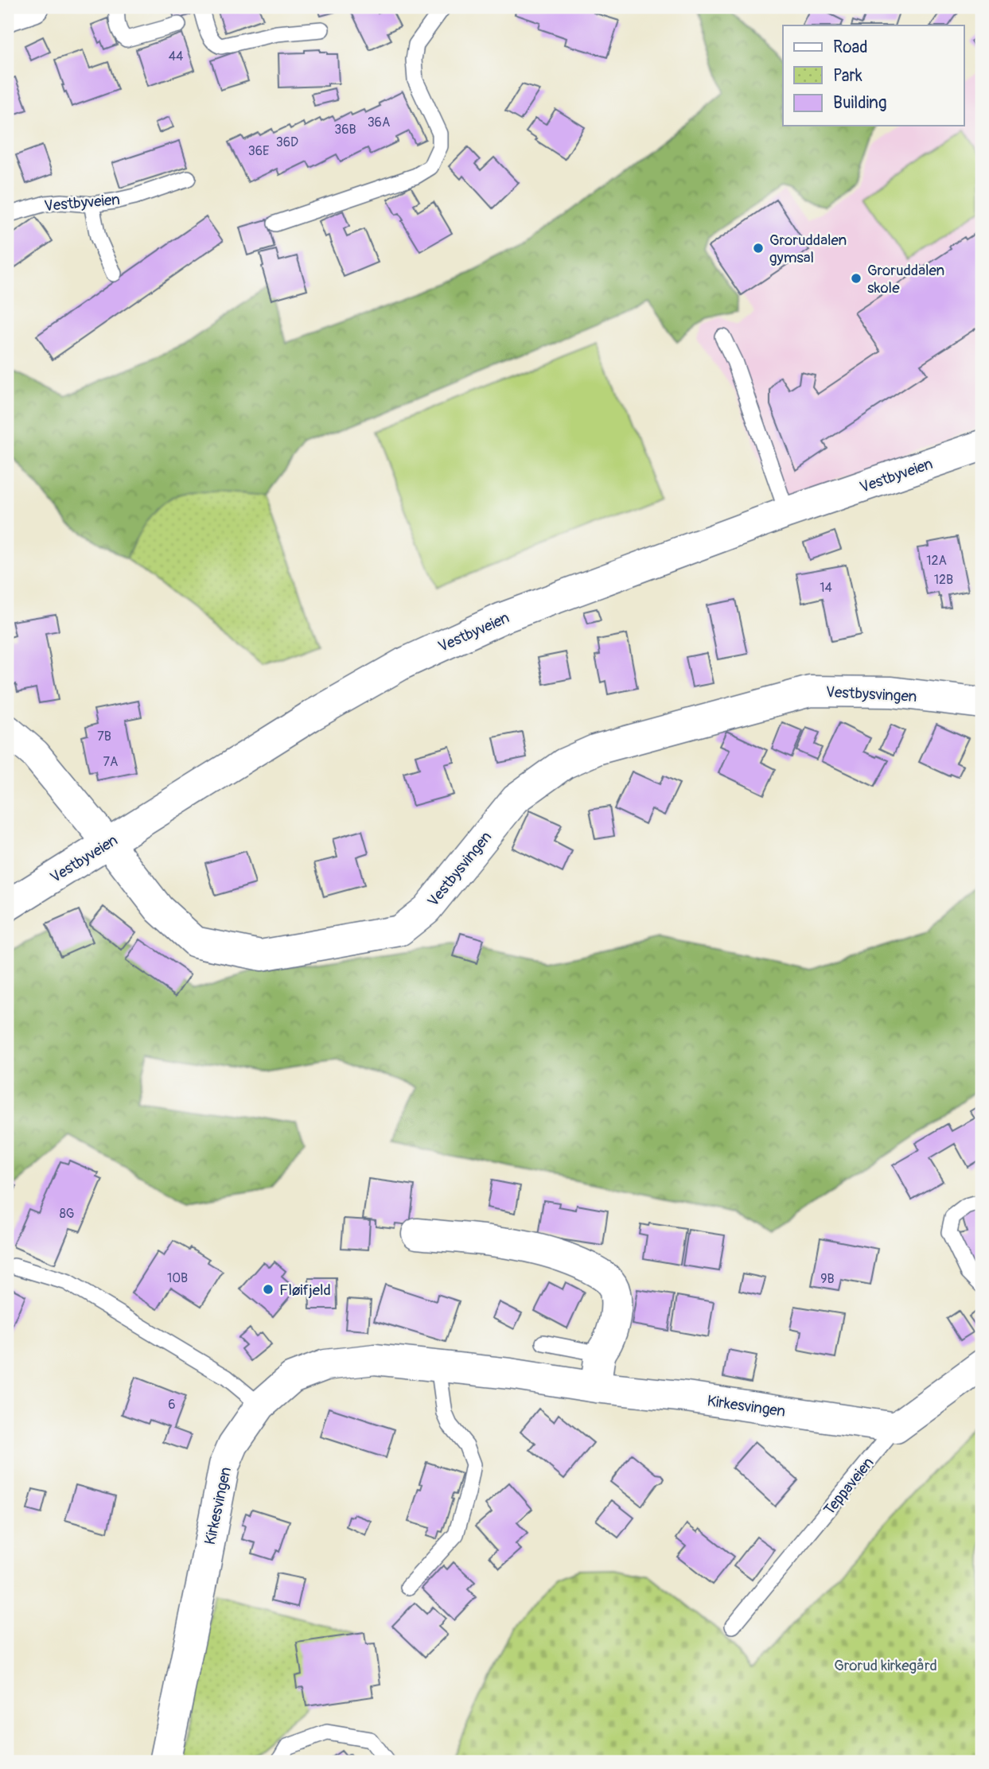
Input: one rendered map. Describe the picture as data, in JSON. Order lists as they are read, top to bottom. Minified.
{"streets":{"street":["Vestbyveien","Vestbysvingen","Kirkesvingen","Teppaveien"]},"crossings":[["Vestbyveien","Vestbysvingen"],["Kirkesvingen","Teppaveien"]],"parks":["Grorud kirkegård"],"places":["Groruddalen gymsal","Groruddalen skole","Fløifjeld"],"house_numbers":["44","36A","36B","36D","36E","12A","12B","14","7B","7A","8G","10B","9B","6"],"legend":["Road","Park","Building"]}
